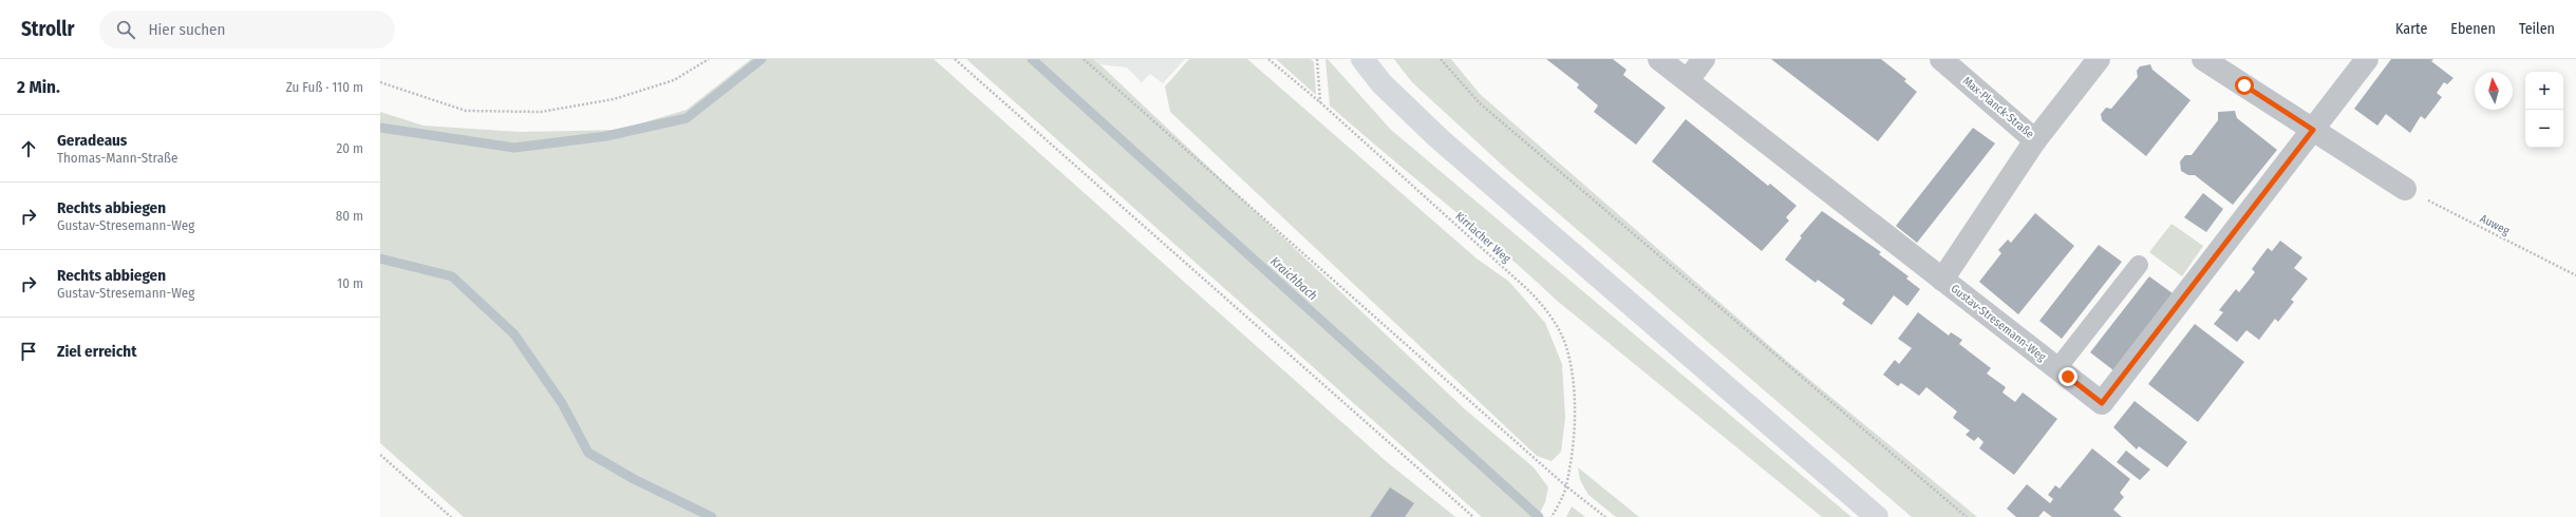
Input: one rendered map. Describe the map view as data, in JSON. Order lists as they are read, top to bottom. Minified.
{"streets":{"street":["Max-Planck-Straße","Gustav-Stresemann-Weg"],"path":["Auweg","Kirrlacher Weg"]},"crossings":[["Max-Planck-Straße","Gustav-Stresemann-Weg"]],"water":["Kraichbach"],"north":"top","page":{"header":"Strollr","search":"Hier suchen","nav":["Karte","Ebenen","Teilen"],"heading":["2 Min.","Zu Fuß · 110 m"],"map_buttons":["+","−"],"list":[["Geradeaus","Thomas-Mann-Straße","20 m"],["Rechts abbiegen","Gustav-Stresemann-Weg","80 m"],["Rechts abbiegen","Gustav-Stresemann-Weg","10 m"],"Ziel erreicht"]}}
